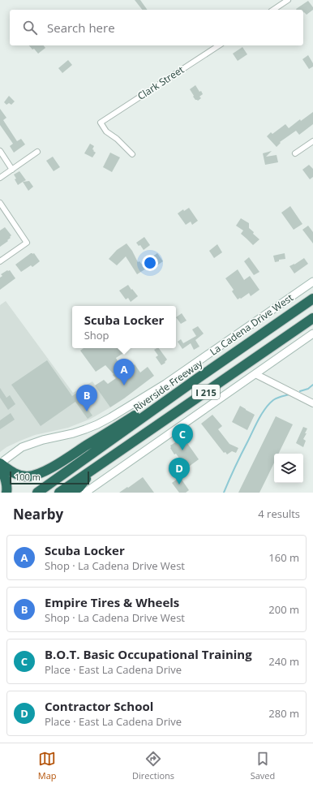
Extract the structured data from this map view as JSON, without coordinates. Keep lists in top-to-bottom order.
{
  "streets": {
    "highway": ["Riverside Freeway", "I 215"],
    "main road": ["La Cadena Drive West"],
    "street": ["Clark Street"]
  },
  "scale_bar": "100 m",
  "page": {
    "search": "Search here",
    "popup": ["Scuba Locker", "Shop"],
    "pins": [
      "A",
      "B",
      "C",
      "D"
    ],
    "scale": "100 m",
    "heading": ["Nearby", "4 results"],
    "list": [
      {
        "mark": "A",
        "name": "Scuba Locker",
        "note": "Shop · La Cadena Drive West",
        "value": "160 m"
      },
      {
        "mark": "B",
        "name": "Empire Tires & Wheels",
        "note": "Shop · La Cadena Drive West",
        "value": "200 m"
      },
      {
        "mark": "C",
        "name": "B.O.T. Basic Occupational Training",
        "note": "Place · East La Cadena Drive",
        "value": "240 m"
      },
      {
        "mark": "D",
        "name": "Contractor School",
        "note": "Place · East La Cadena Drive",
        "value": "280 m"
      }
    ],
    "nav": ["Map", "Directions", "Saved"]
  }
}
